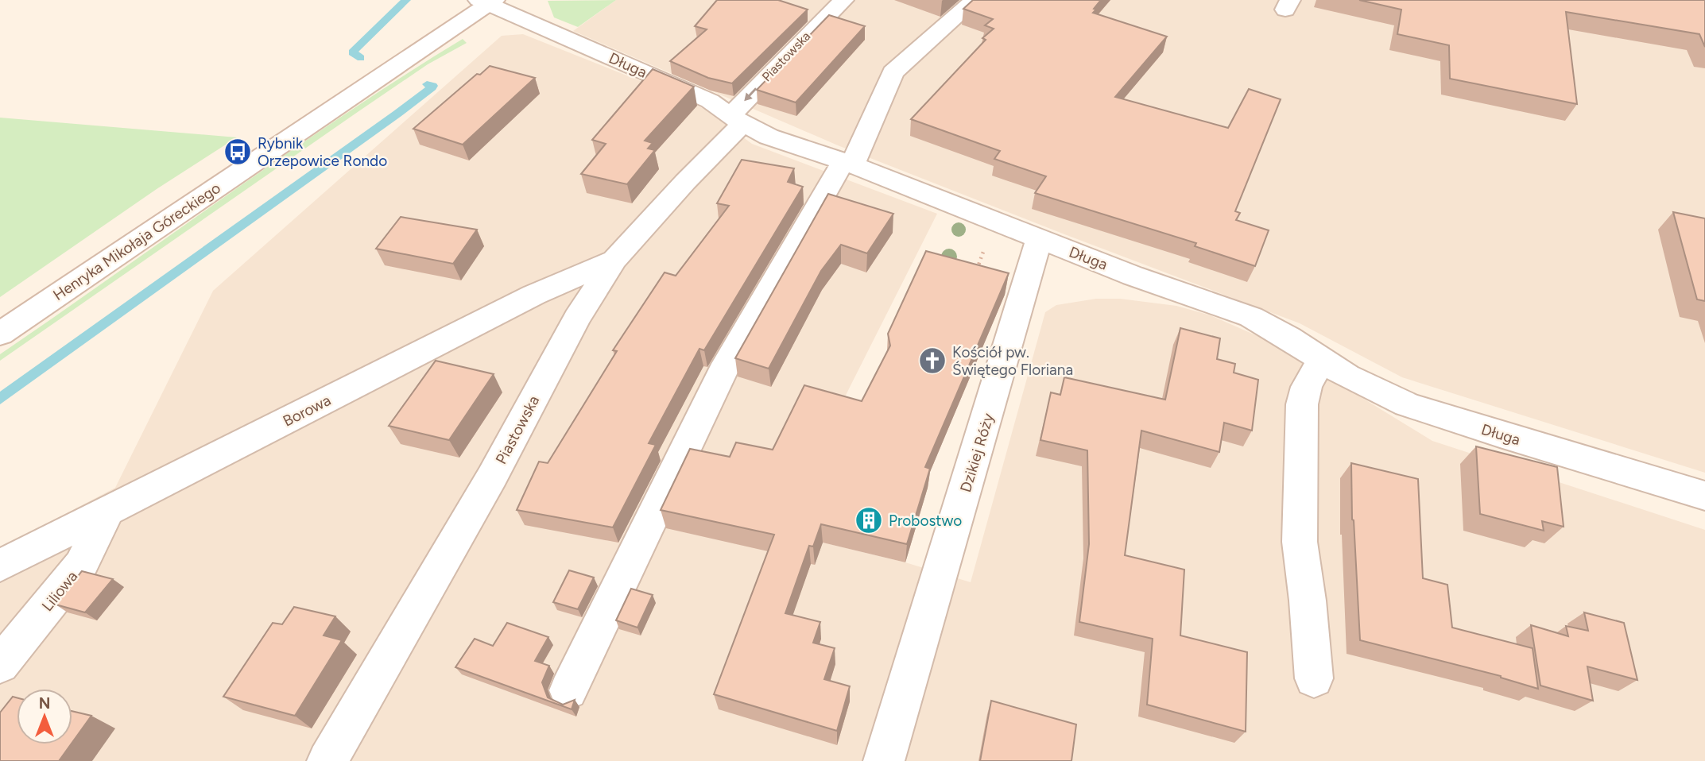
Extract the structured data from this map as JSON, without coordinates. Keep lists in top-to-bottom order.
{
  "streets": {
    "street": [
      "Piastowska",
      "Długa",
      "Henryka Mikołaja Góreckiego",
      "Borowa",
      "Dzikiej Róży",
      "Liliowa"
    ]
  },
  "crossings": [
    ["Piastowska", "Długa"],
    ["Piastowska", "Borowa"],
    ["Długa", "Henryka Mikołaja Góreckiego"],
    ["Długa", "Dzikiej Róży"],
    ["Borowa", "Liliowa"]
  ],
  "places": {
    "bus stop": ["Rybnik Orzepowice Rondo"],
    "church": ["Kościół pw. Świętego Floriana"],
    "building": ["Probostwo"]
  },
  "north": "top"
}
